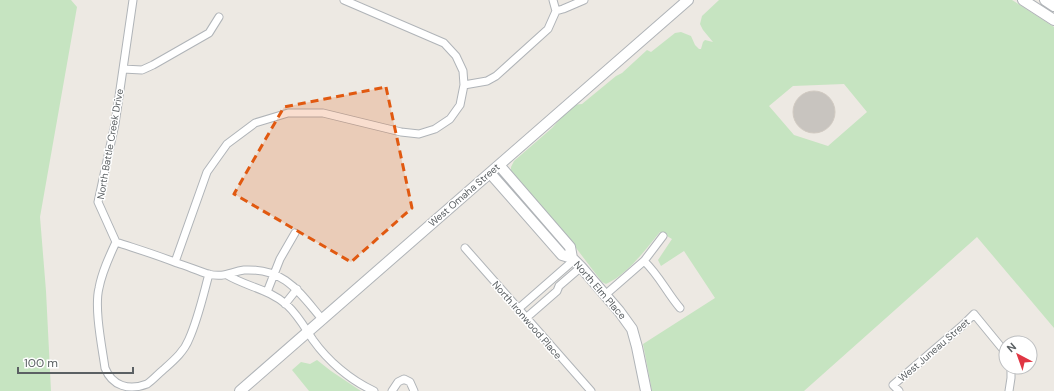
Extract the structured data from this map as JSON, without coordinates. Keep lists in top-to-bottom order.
{
  "streets": {
    "main road": ["West Omaha Street", "North Elm Place"],
    "street": ["North Battle Creek Drive", "North Ironwood Place", "West Juneau Street"]
  },
  "crossings": [
    ["West Omaha Street", "North Elm Place"]
  ],
  "scale_bar": "100 m",
  "north": "top left"
}
